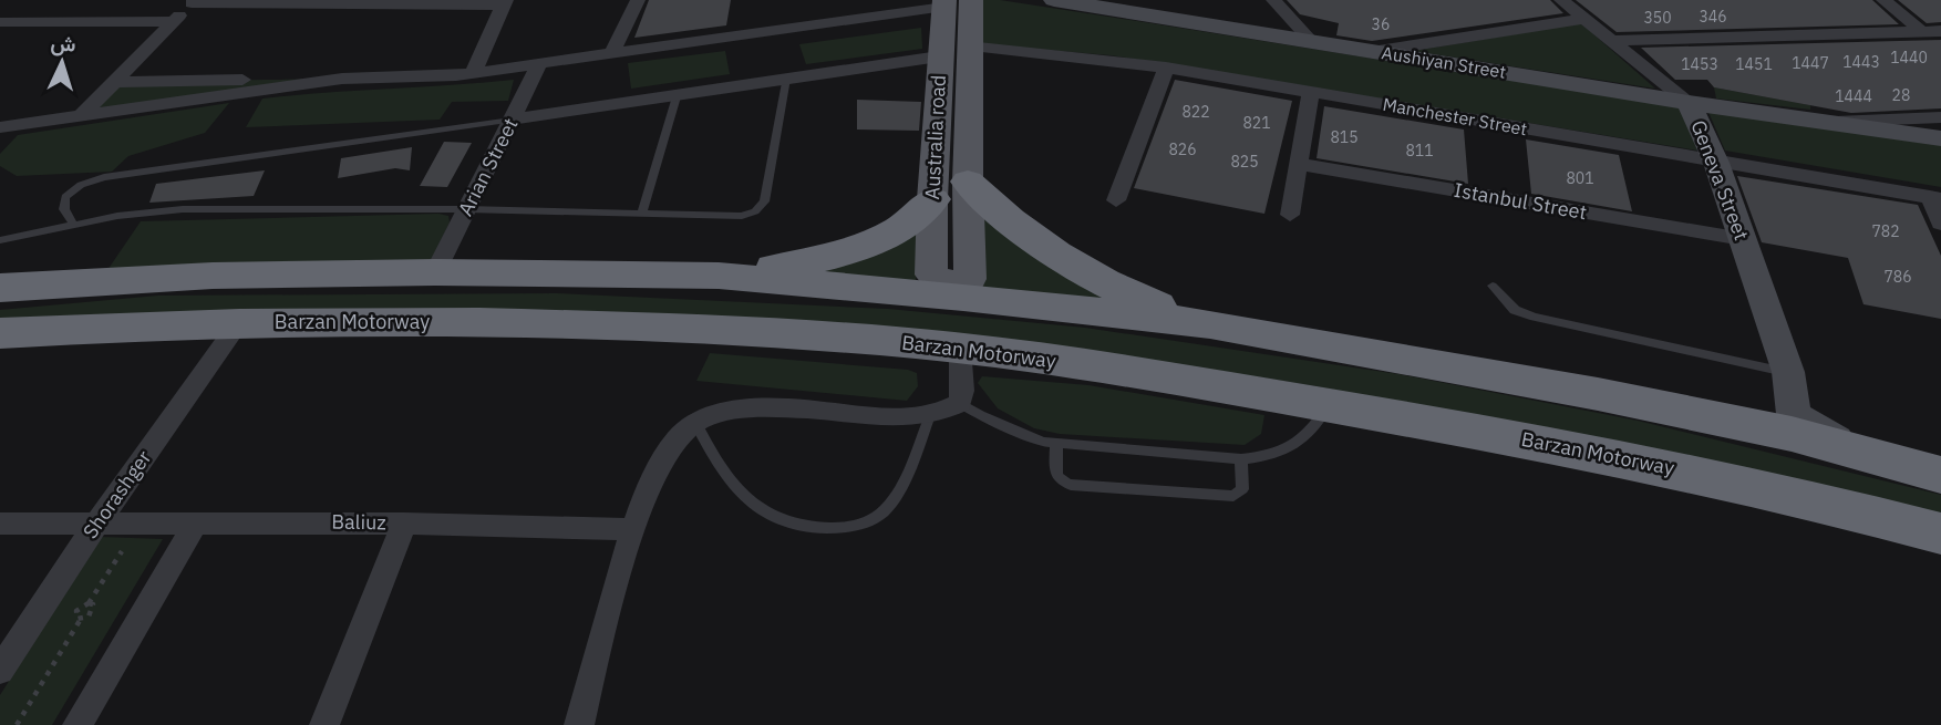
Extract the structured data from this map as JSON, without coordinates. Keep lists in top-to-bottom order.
{
  "streets": {
    "highway": ["Barzan Motorway"],
    "main road": ["Australia road"],
    "street": [
      "Aushiyan Street",
      "Manchester Street",
      "Arian Street",
      "Geneva Street",
      "Istanbul Street",
      "Shorashger",
      "Baliuz"
    ]
  },
  "crossings": [
    ["Aushiyan Street", "Geneva Street"],
    ["Manchester Street", "Australia road"],
    ["Manchester Street", "Geneva Street"],
    ["Geneva Street", "Istanbul Street"],
    ["Barzan Motorway", "Shorashger"],
    ["Shorashger", "Baliuz"]
  ],
  "house_numbers": [
    "346",
    "350",
    "36",
    "1440",
    "1443",
    "1447",
    "1453",
    "1451",
    "28",
    "1444",
    "822",
    "821",
    "815",
    "826",
    "811",
    "825",
    "801",
    "782",
    "786"
  ],
  "north": "top"
}
